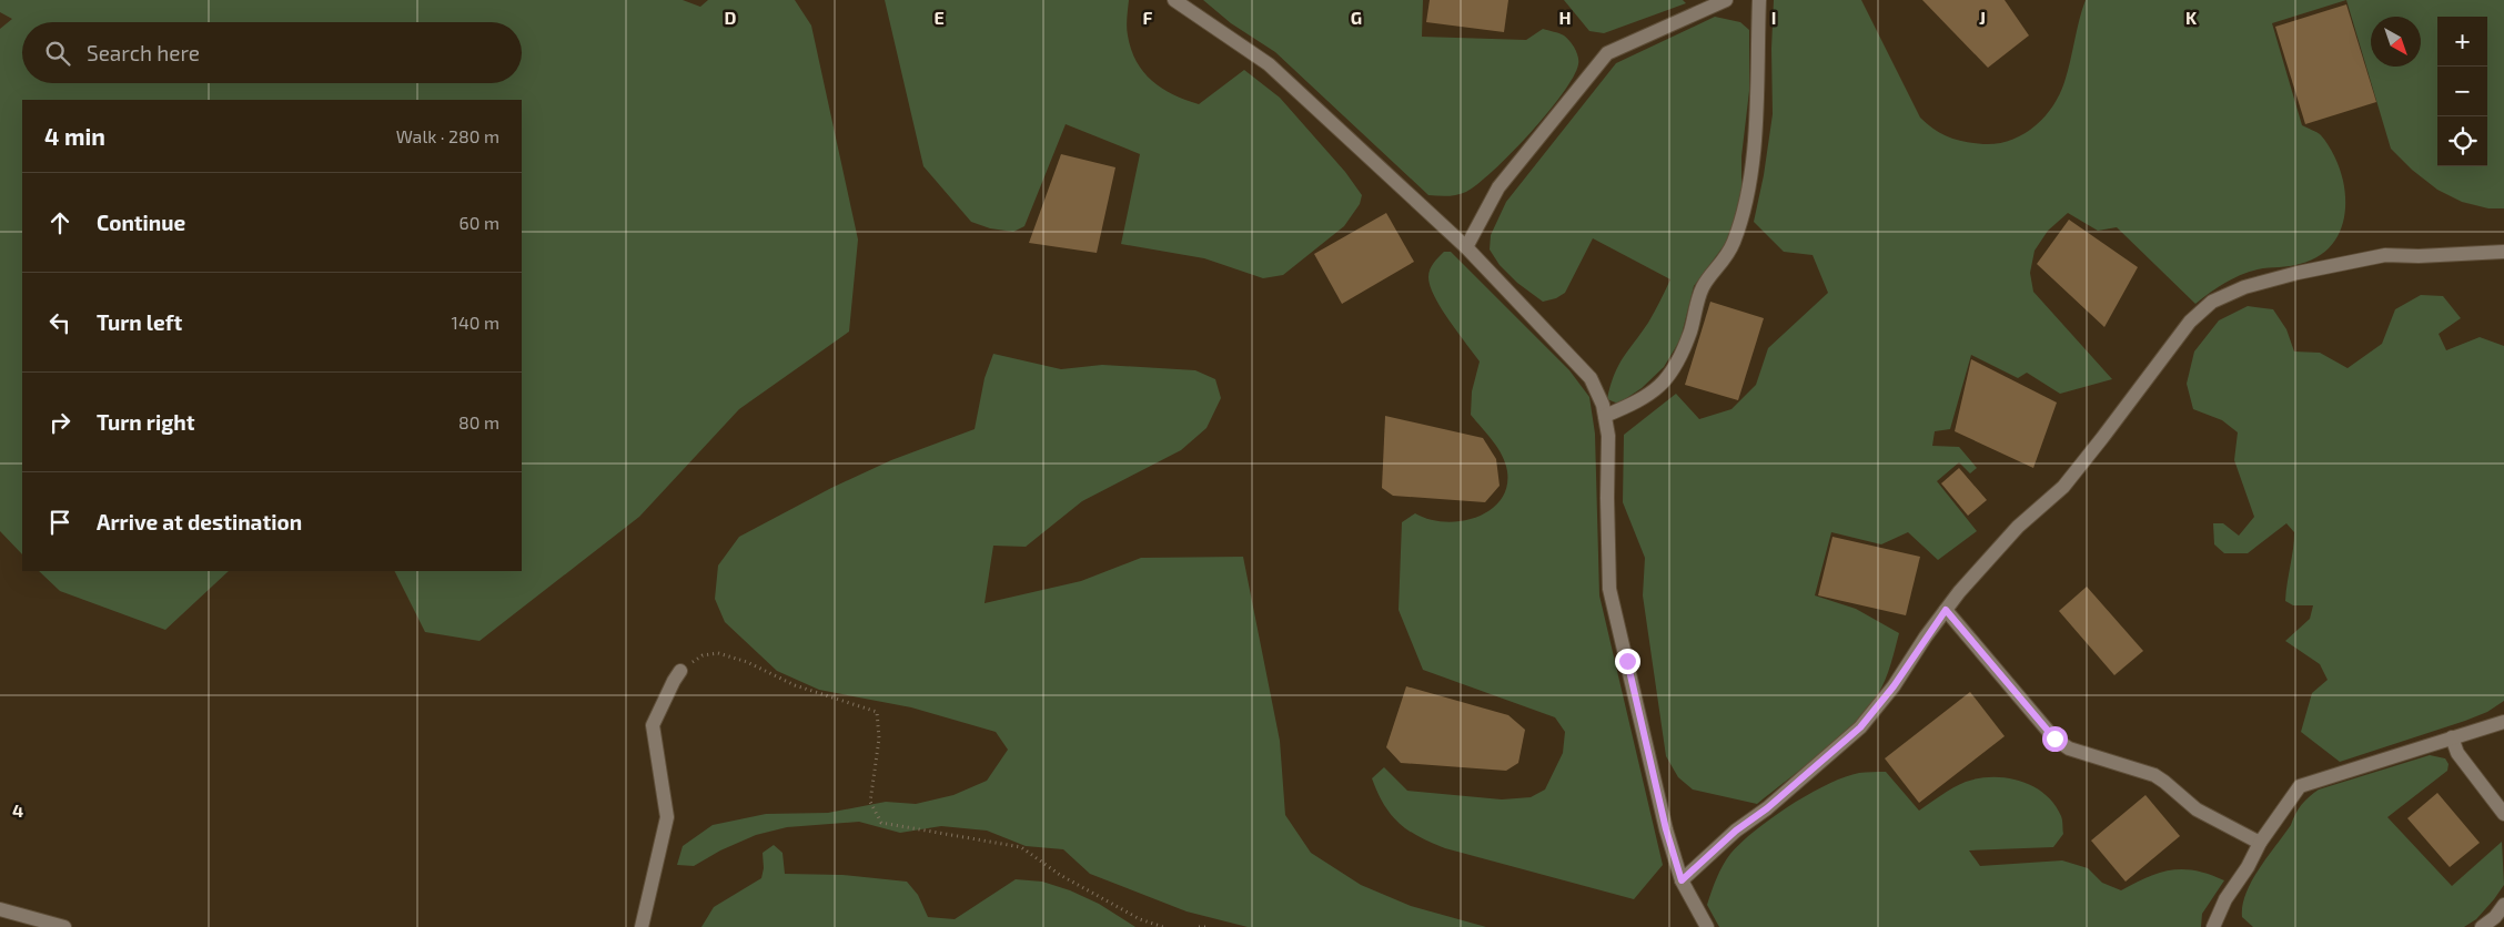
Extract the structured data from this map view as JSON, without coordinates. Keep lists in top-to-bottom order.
{
  "north": "bottom right",
  "page": {
    "map_buttons": ["+", "−"],
    "search": "Search here",
    "heading": ["4 min", "Walk · 280 m"],
    "list": [
      ["Continue", "60 m"],
      ["Turn left", "140 m"],
      ["Turn right", "80 m"],
      "Arrive at destination"
    ]
  },
  "grid": {
    "columns": [
      "D",
      "E",
      "F",
      "G",
      "H",
      "I",
      "J",
      "K"
    ],
    "rows": ["4"]
  }
}
